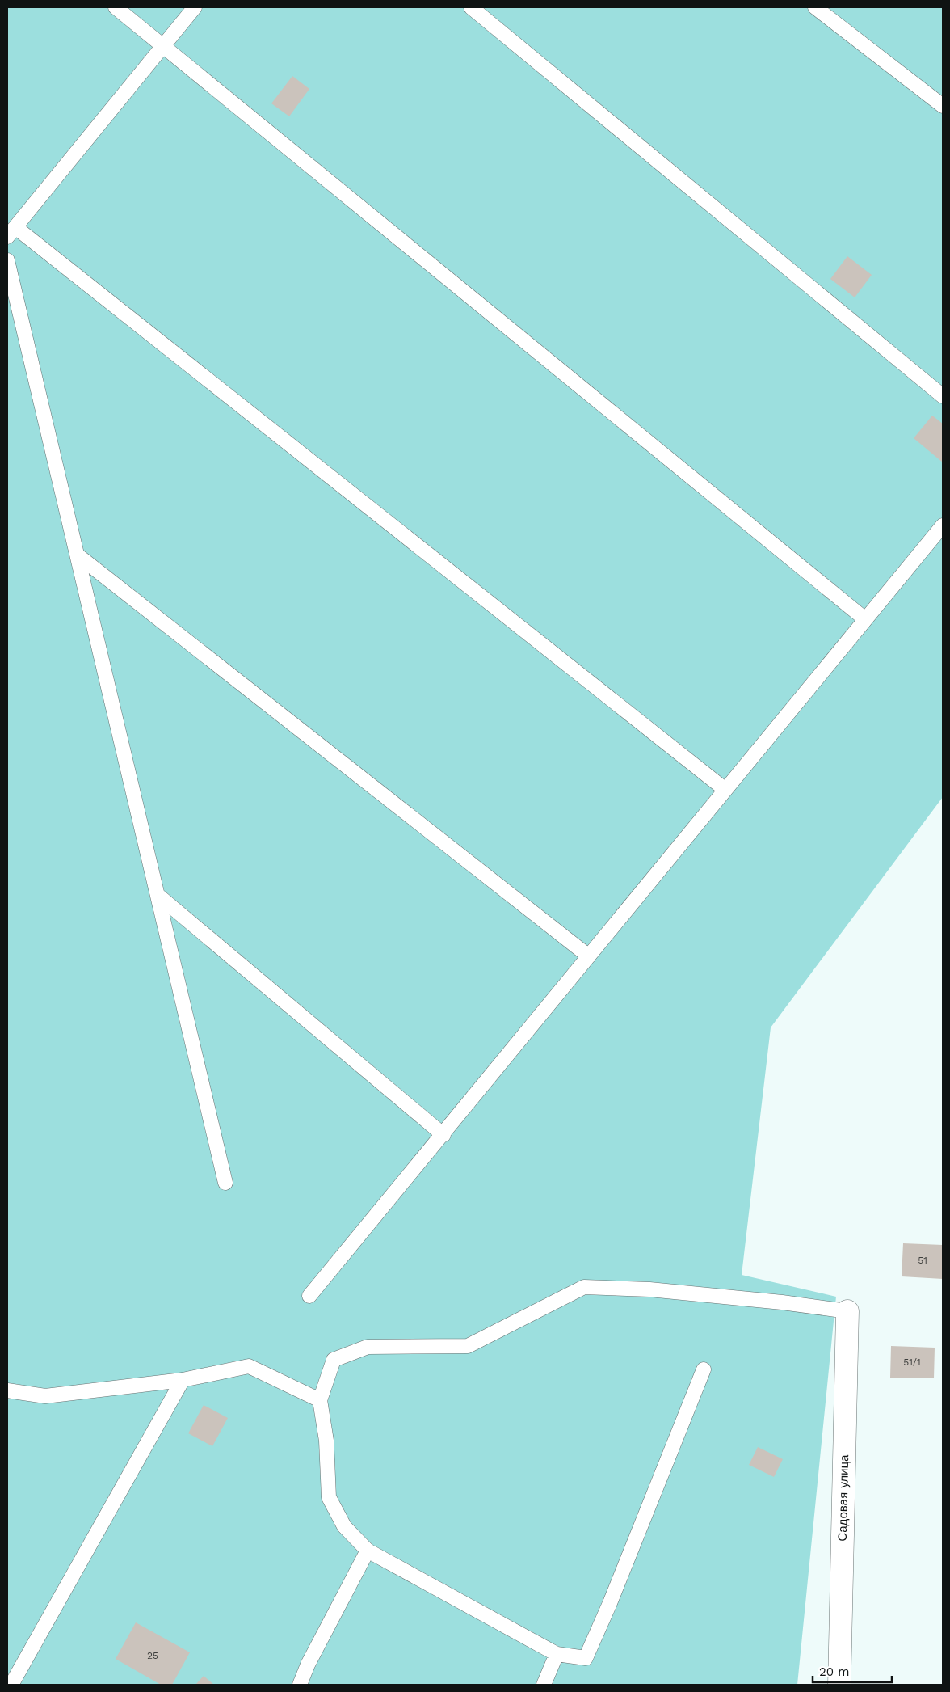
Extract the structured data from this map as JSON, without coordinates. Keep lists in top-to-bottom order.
{
  "streets": {
    "street": ["Садовая улица"]
  },
  "house_numbers": ["51", "51/1", "25"],
  "scale_bar": "20 m"
}
